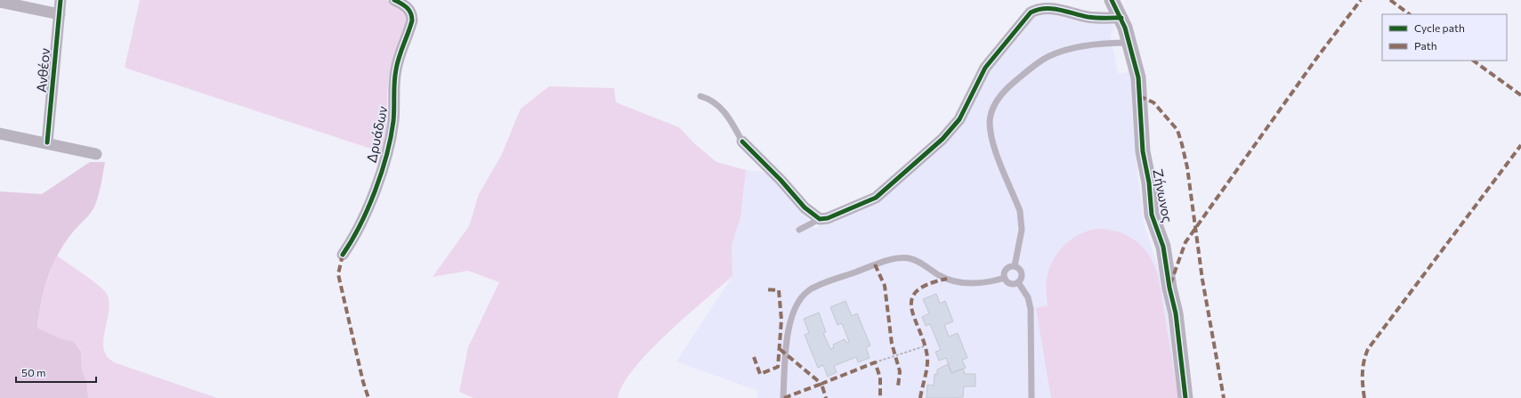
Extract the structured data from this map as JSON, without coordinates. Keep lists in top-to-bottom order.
{
  "streets": {
    "street": ["Ανθέον", "Δρυάδων", "Ζήνωνος"]
  },
  "legend": ["Cycle path", "Path"],
  "scale_bar": "50 m"
}
